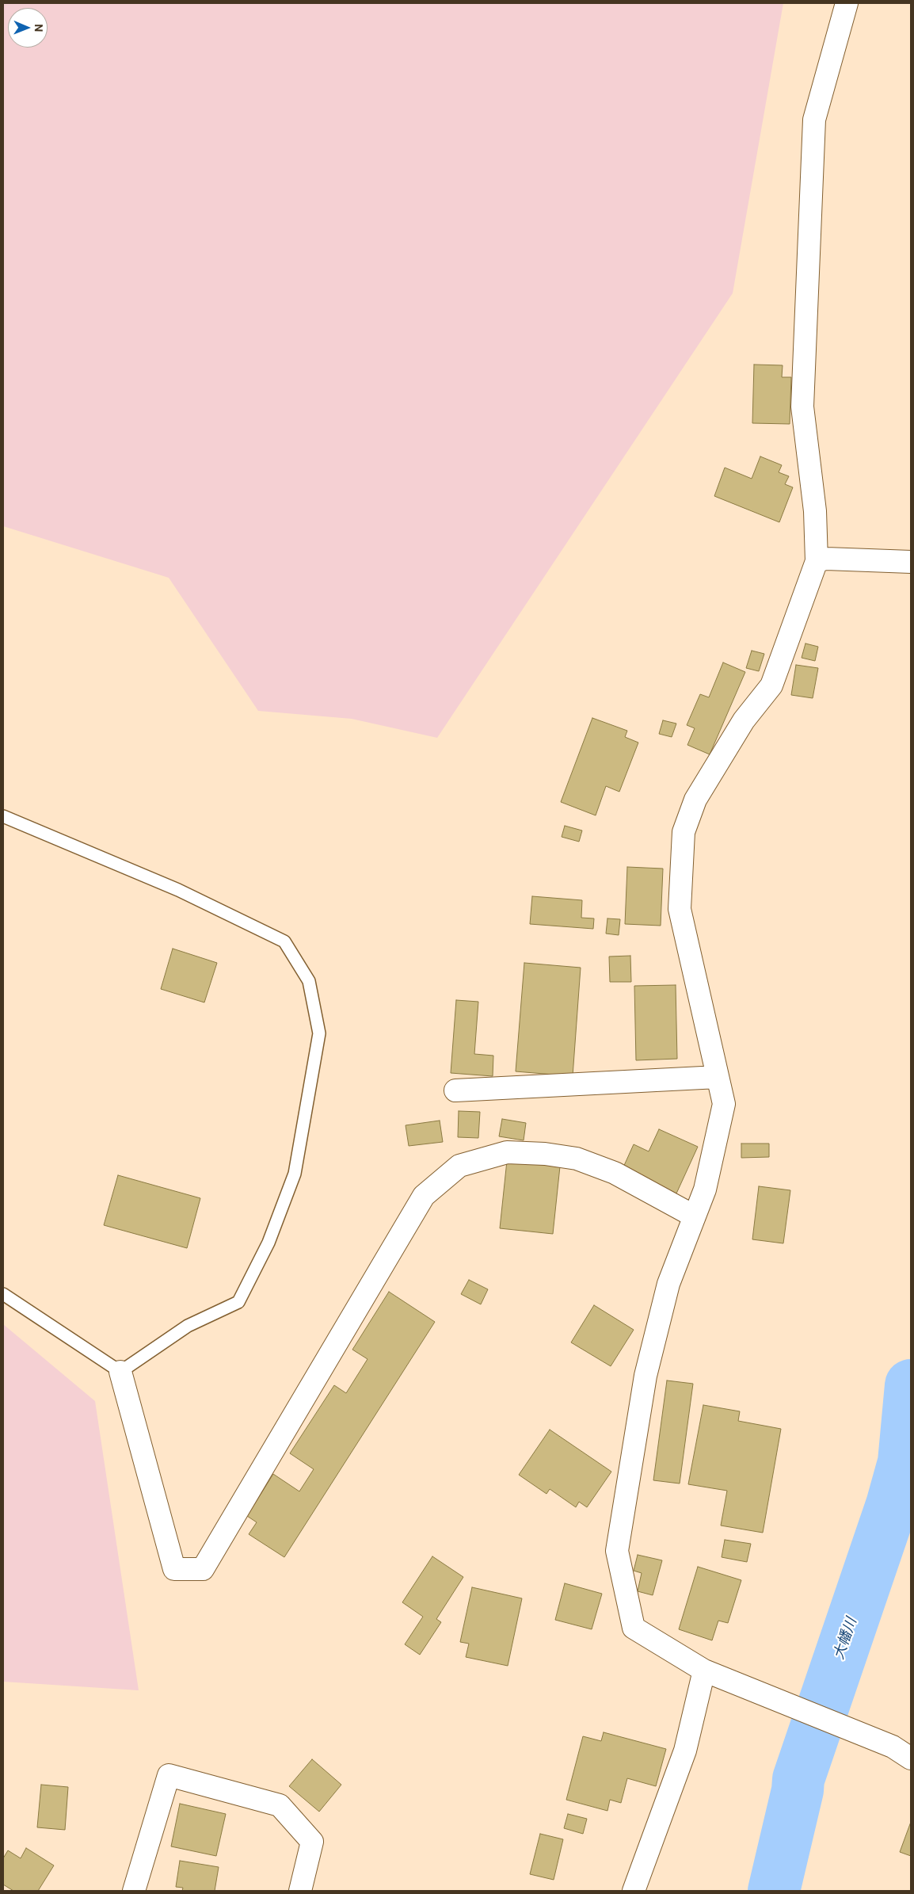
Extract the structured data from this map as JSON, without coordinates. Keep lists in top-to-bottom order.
{
  "water": ["大幡川"],
  "north": "right"
}
